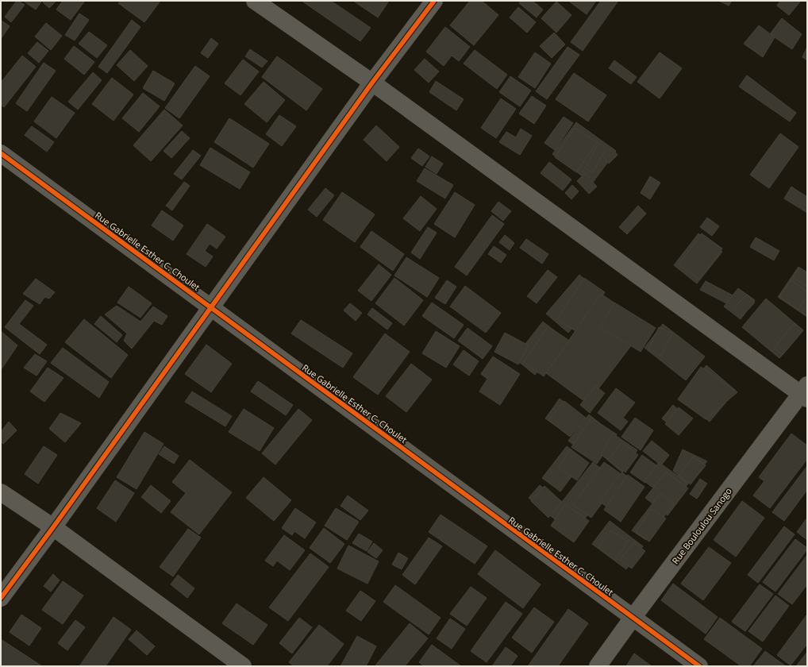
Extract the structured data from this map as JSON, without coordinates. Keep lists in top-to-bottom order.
{
  "streets": {
    "street": ["Rue Gabrielle Esther C. Choulet", "Rue Bouloulou Sanogo"]
  },
  "crossings": [
    ["Rue Gabrielle Esther C. Choulet", "Rue Bouloulou Sanogo"]
  ]
}
